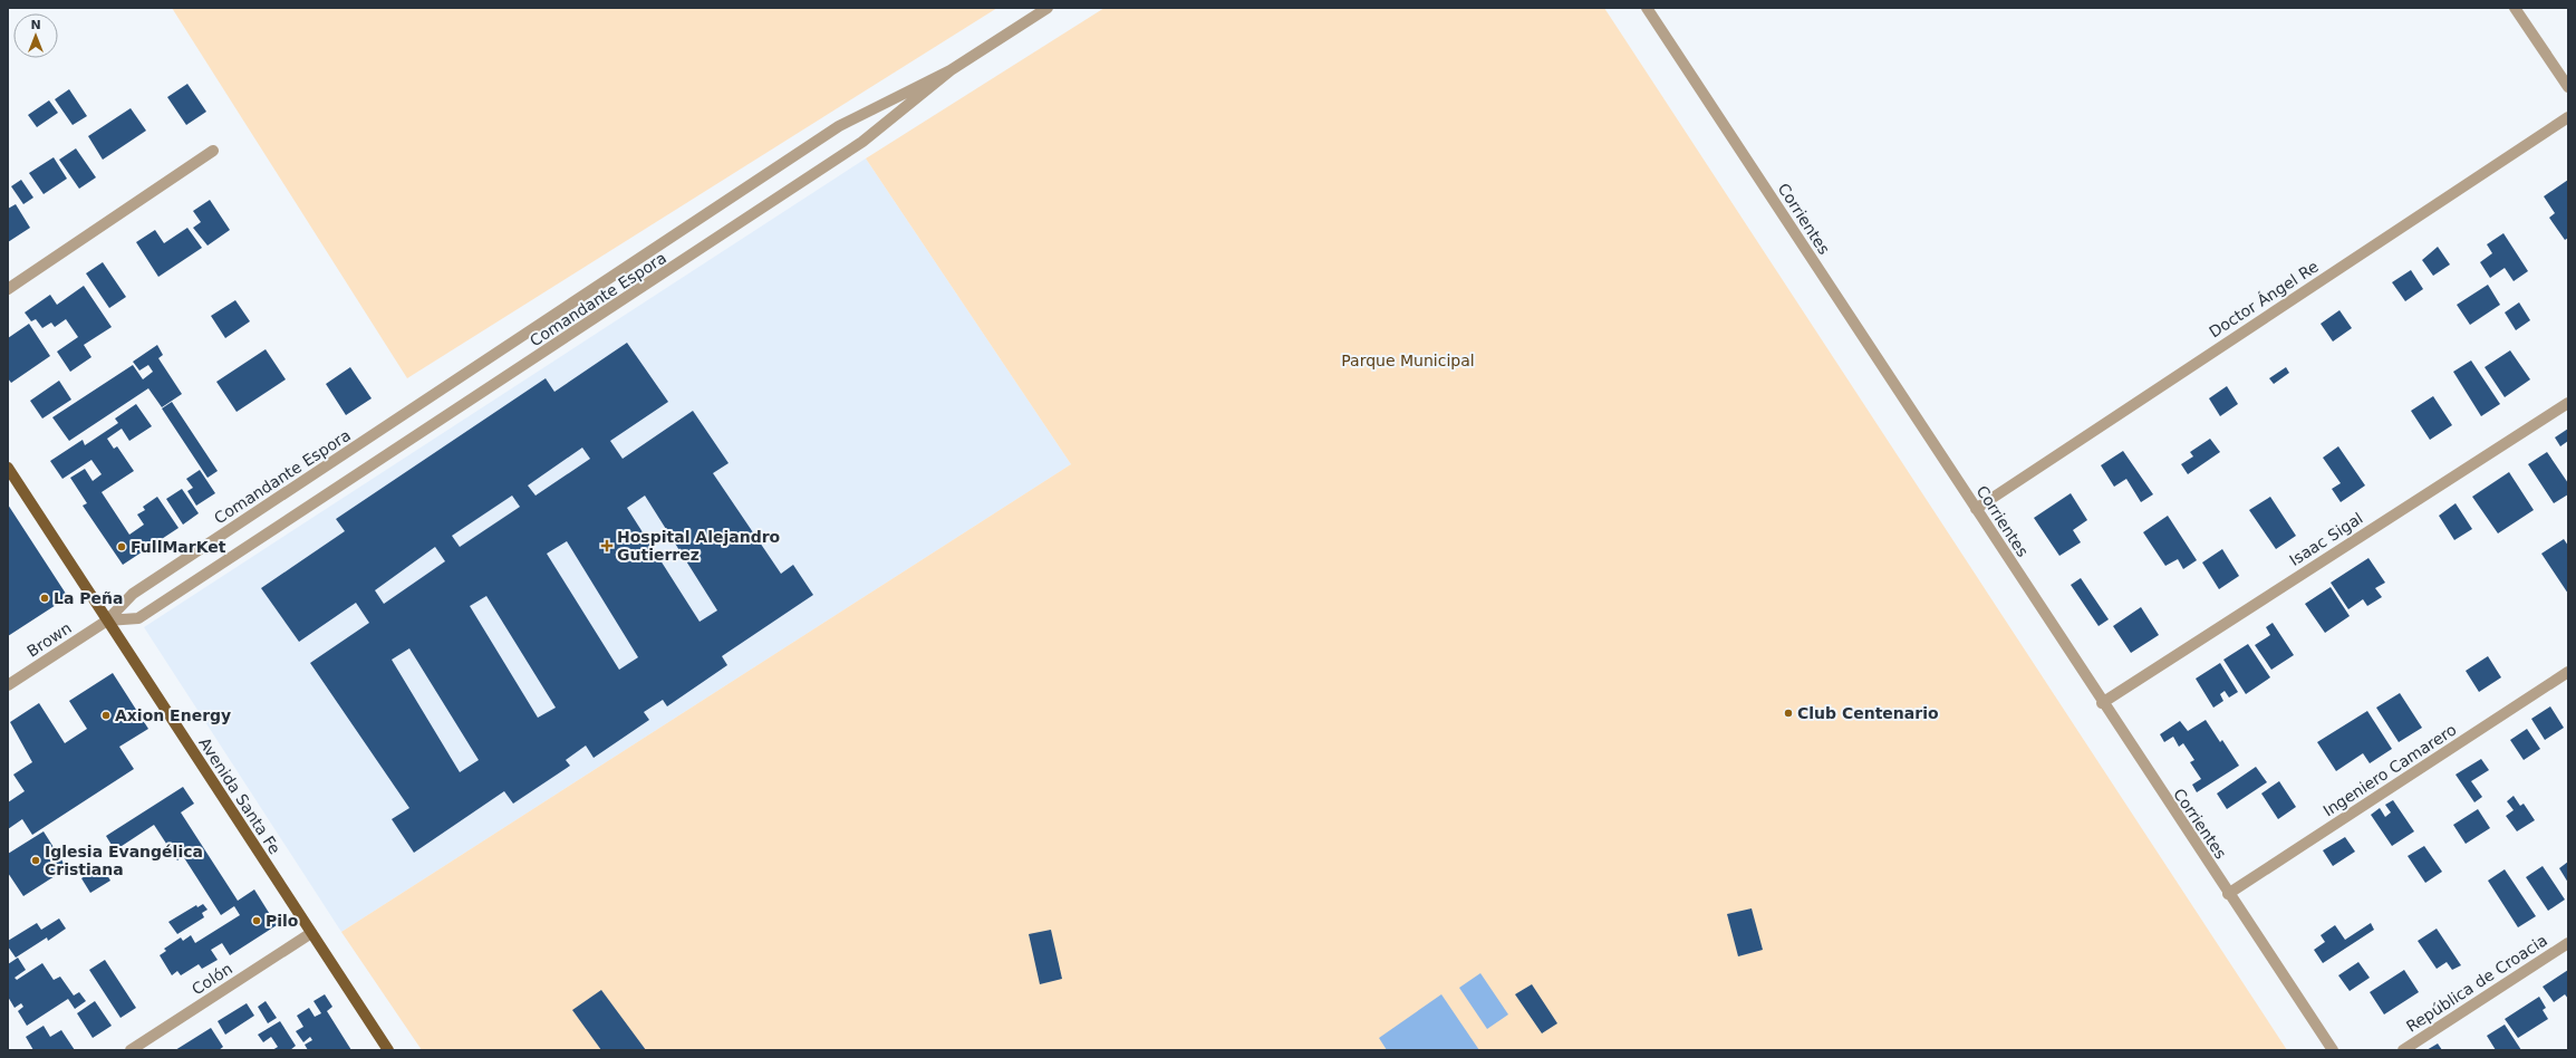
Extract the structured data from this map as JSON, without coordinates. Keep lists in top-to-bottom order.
{
  "streets": {
    "main road": ["Avenida Santa Fe"],
    "street": [
      "Corrientes",
      "Comandante Espora",
      "Doctor Ángel Re",
      "Isaac Sigal",
      "Brown",
      "Ingeniero Camarero",
      "Colón",
      "República de Croacia"
    ]
  },
  "crossings": [
    ["Corrientes", "Doctor Ángel Re"],
    ["Corrientes", "Isaac Sigal"],
    ["Corrientes", "Ingeniero Camarero"],
    ["Comandante Espora", "Brown"],
    ["Comandante Espora", "Avenida Santa Fe"],
    ["Brown", "Avenida Santa Fe"],
    ["Avenida Santa Fe", "Colón"]
  ],
  "parks": ["Parque Municipal"],
  "places": {
    "health": ["Hospital Alejandro Gutierrez"],
    "other": [
      "FullMarKet",
      "La Peña",
      "Club Centenario",
      "Axion Energy",
      "Iglesia Evangélica Cristiana",
      "Pilo"
    ]
  },
  "north": "top"
}
